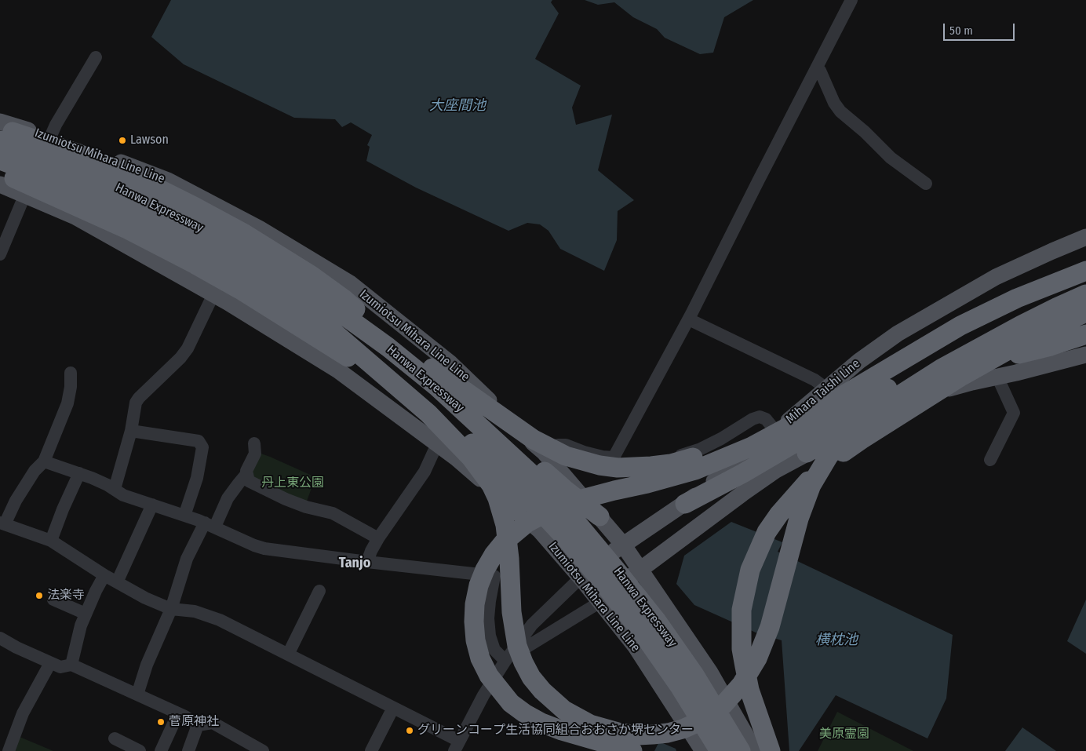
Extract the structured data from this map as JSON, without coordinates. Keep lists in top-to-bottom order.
{
  "streets": {
    "highway": ["Hanwa Expressway"],
    "main road": ["Izumiotsu Mihara Line Line", "Mihara Taishi Line"]
  },
  "crossings": [
    ["Izumiotsu Mihara Line Line", "Mihara Taishi Line"]
  ],
  "districts": ["Tanjo"],
  "water": ["大座間池", "横枕池"],
  "parks": ["丹上東公園", "美原霊園"],
  "places": [
    "Lawson",
    "法楽寺",
    "菅原神社",
    "グリーンコープ生活協同組合おおさか堺センター"
  ],
  "scale_bar": "50 m"
}
